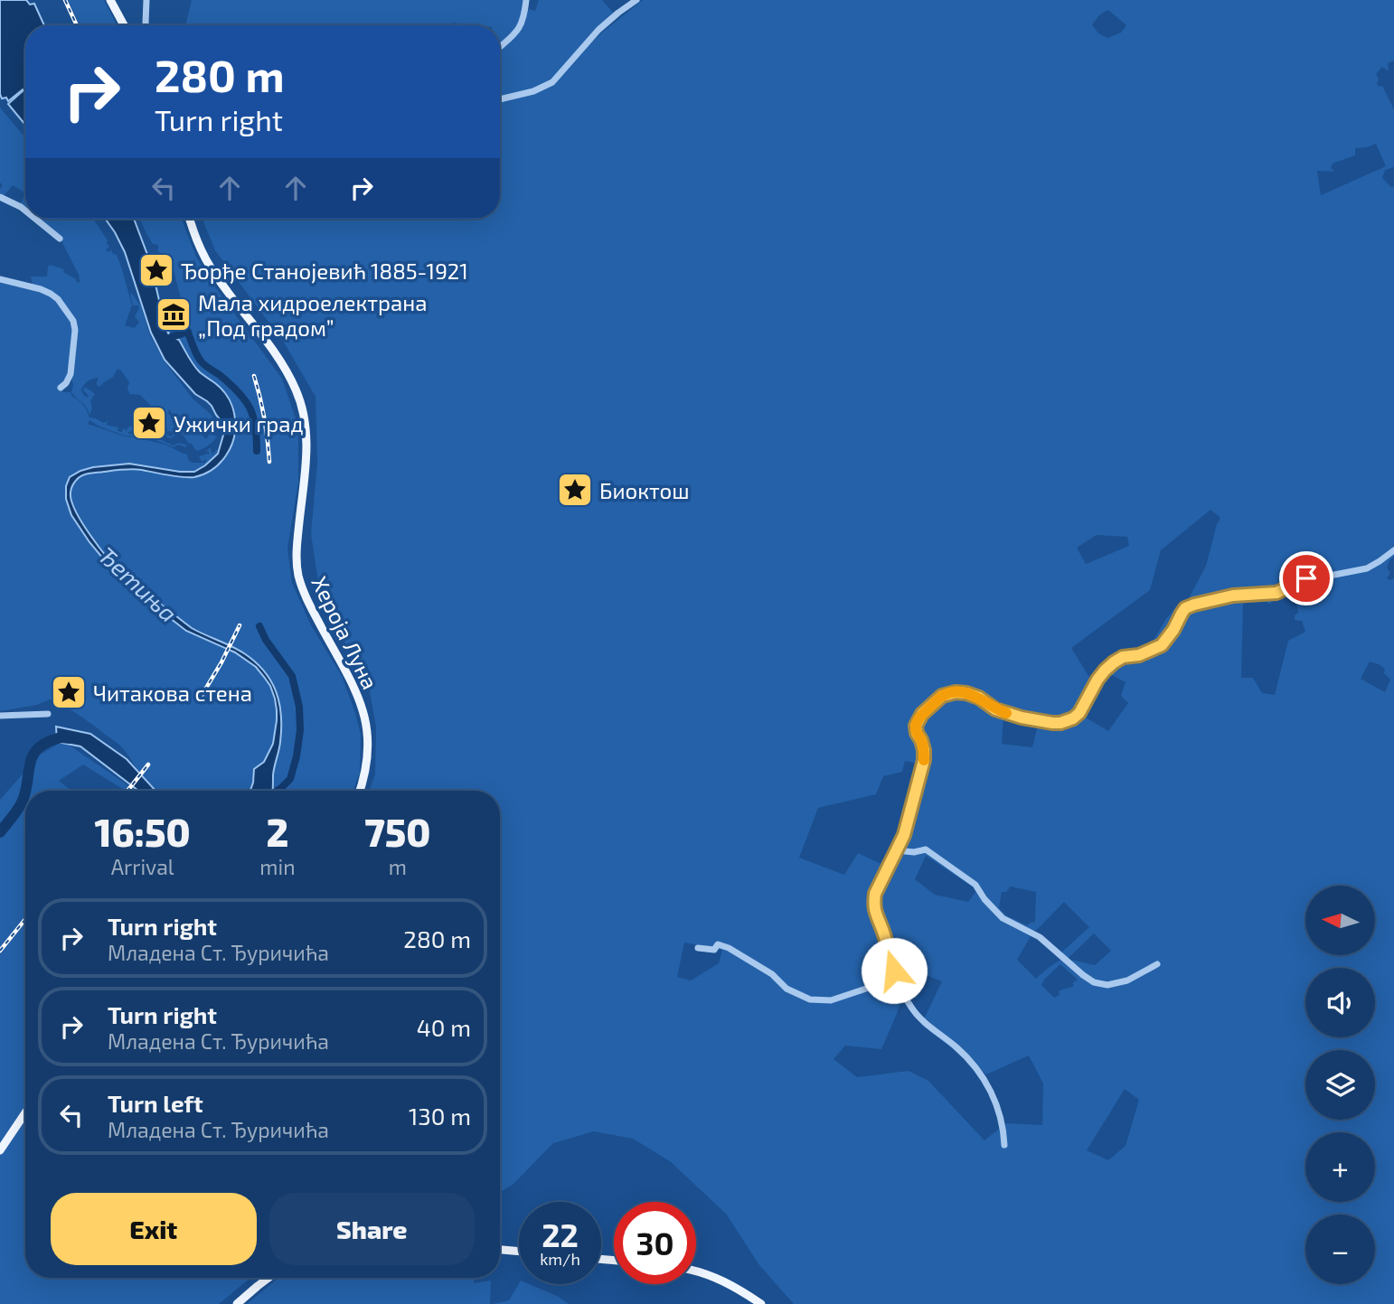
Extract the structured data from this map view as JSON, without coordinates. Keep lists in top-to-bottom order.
{
  "streets": {
    "main road": ["Хероја Луна"]
  },
  "water": ["Ђетиња"],
  "places": {
    "place": [
      "Ђорђе Станојевић 1885-1921",
      "Ужички град",
      "Биоктош",
      "Читакова стена"
    ],
    "museum": ["Мала хидроелектрана „Под градом”"]
  },
  "north": "left",
  "page": {
    "turn": ["280 m", "Turn right"],
    "eta": [
      "16:50",
      "Arrival",
      "2",
      "min",
      "750",
      "m"
    ],
    "map_buttons": ["+", "−"],
    "list": [
      {
        "name": "Turn right",
        "note": "Младена Ст. Ђуричића",
        "value": "280 m"
      },
      {
        "name": "Turn right",
        "note": "Младена Ст. Ђуричића",
        "value": "40 m"
      },
      {
        "name": "Turn left",
        "note": "Младена Ст. Ђуричића",
        "value": "130 m"
      }
    ],
    "buttons": ["Exit", "Share"],
    "speed": "22 km/h",
    "limit": "30"
  }
}
